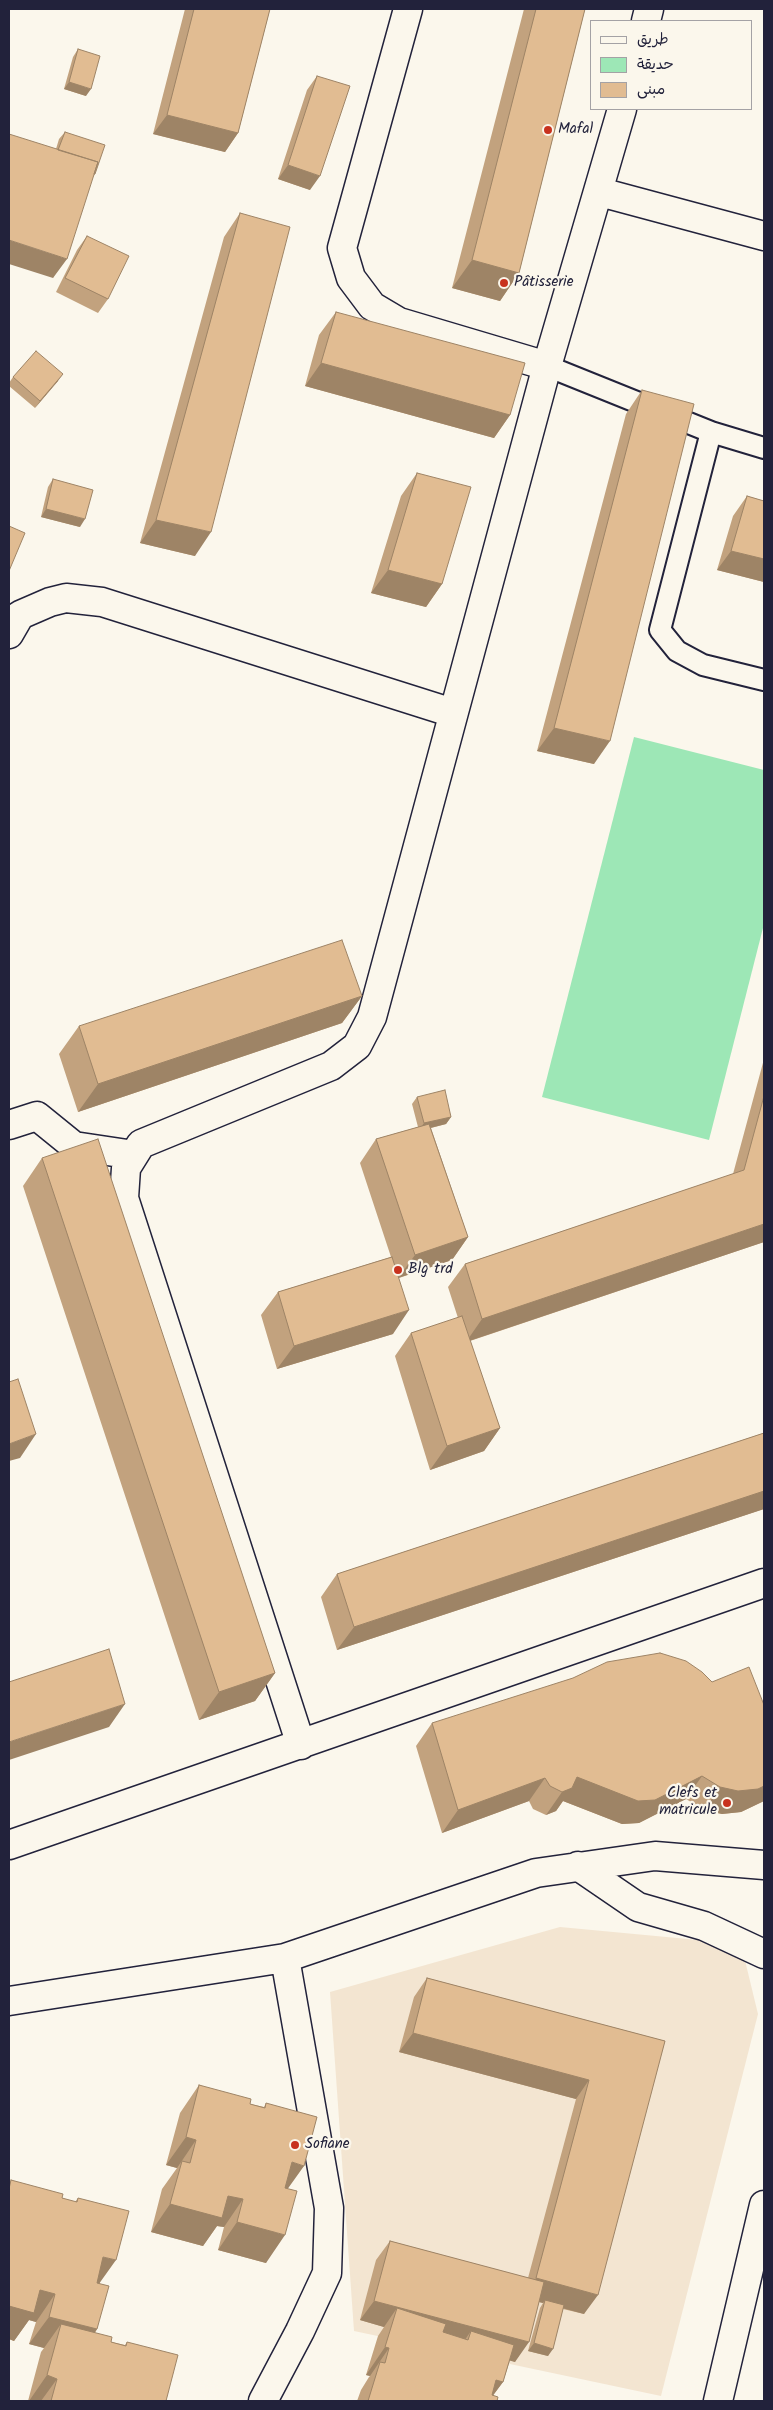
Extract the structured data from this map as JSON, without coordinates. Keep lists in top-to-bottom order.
{
  "places": [
    "Mafal",
    "Pâtisserie",
    "Blg trd",
    "Clefs et matricule",
    "Sofiane"
  ],
  "legend": ["طريق", "حديقة", "مبنى"]
}
